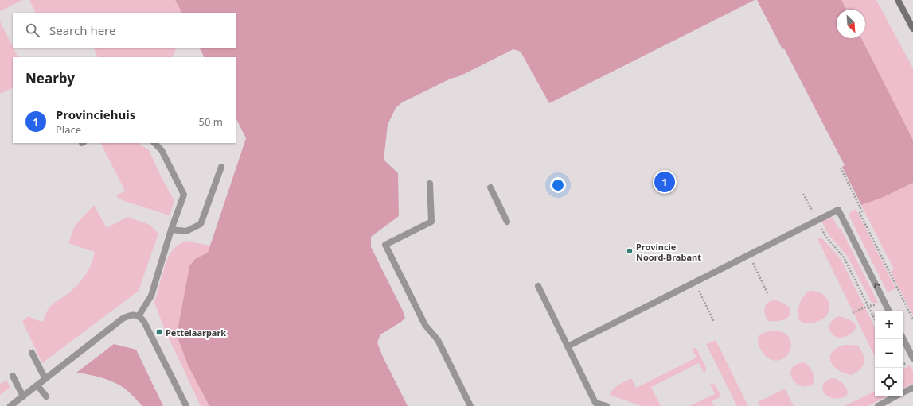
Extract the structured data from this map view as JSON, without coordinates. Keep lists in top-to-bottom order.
{
  "places": {
    "other": ["Provincie Noord-Brabant"],
    "transit": ["Pettelaarpark"]
  },
  "north": "bottom right",
  "page": {
    "search": "Search here",
    "heading": "Nearby",
    "list": [
      {
        "mark": "1",
        "name": "Provinciehuis",
        "note": "Place",
        "value": "50 m"
      }
    ],
    "pins": "1",
    "map_buttons": ["+", "−"]
  }
}
